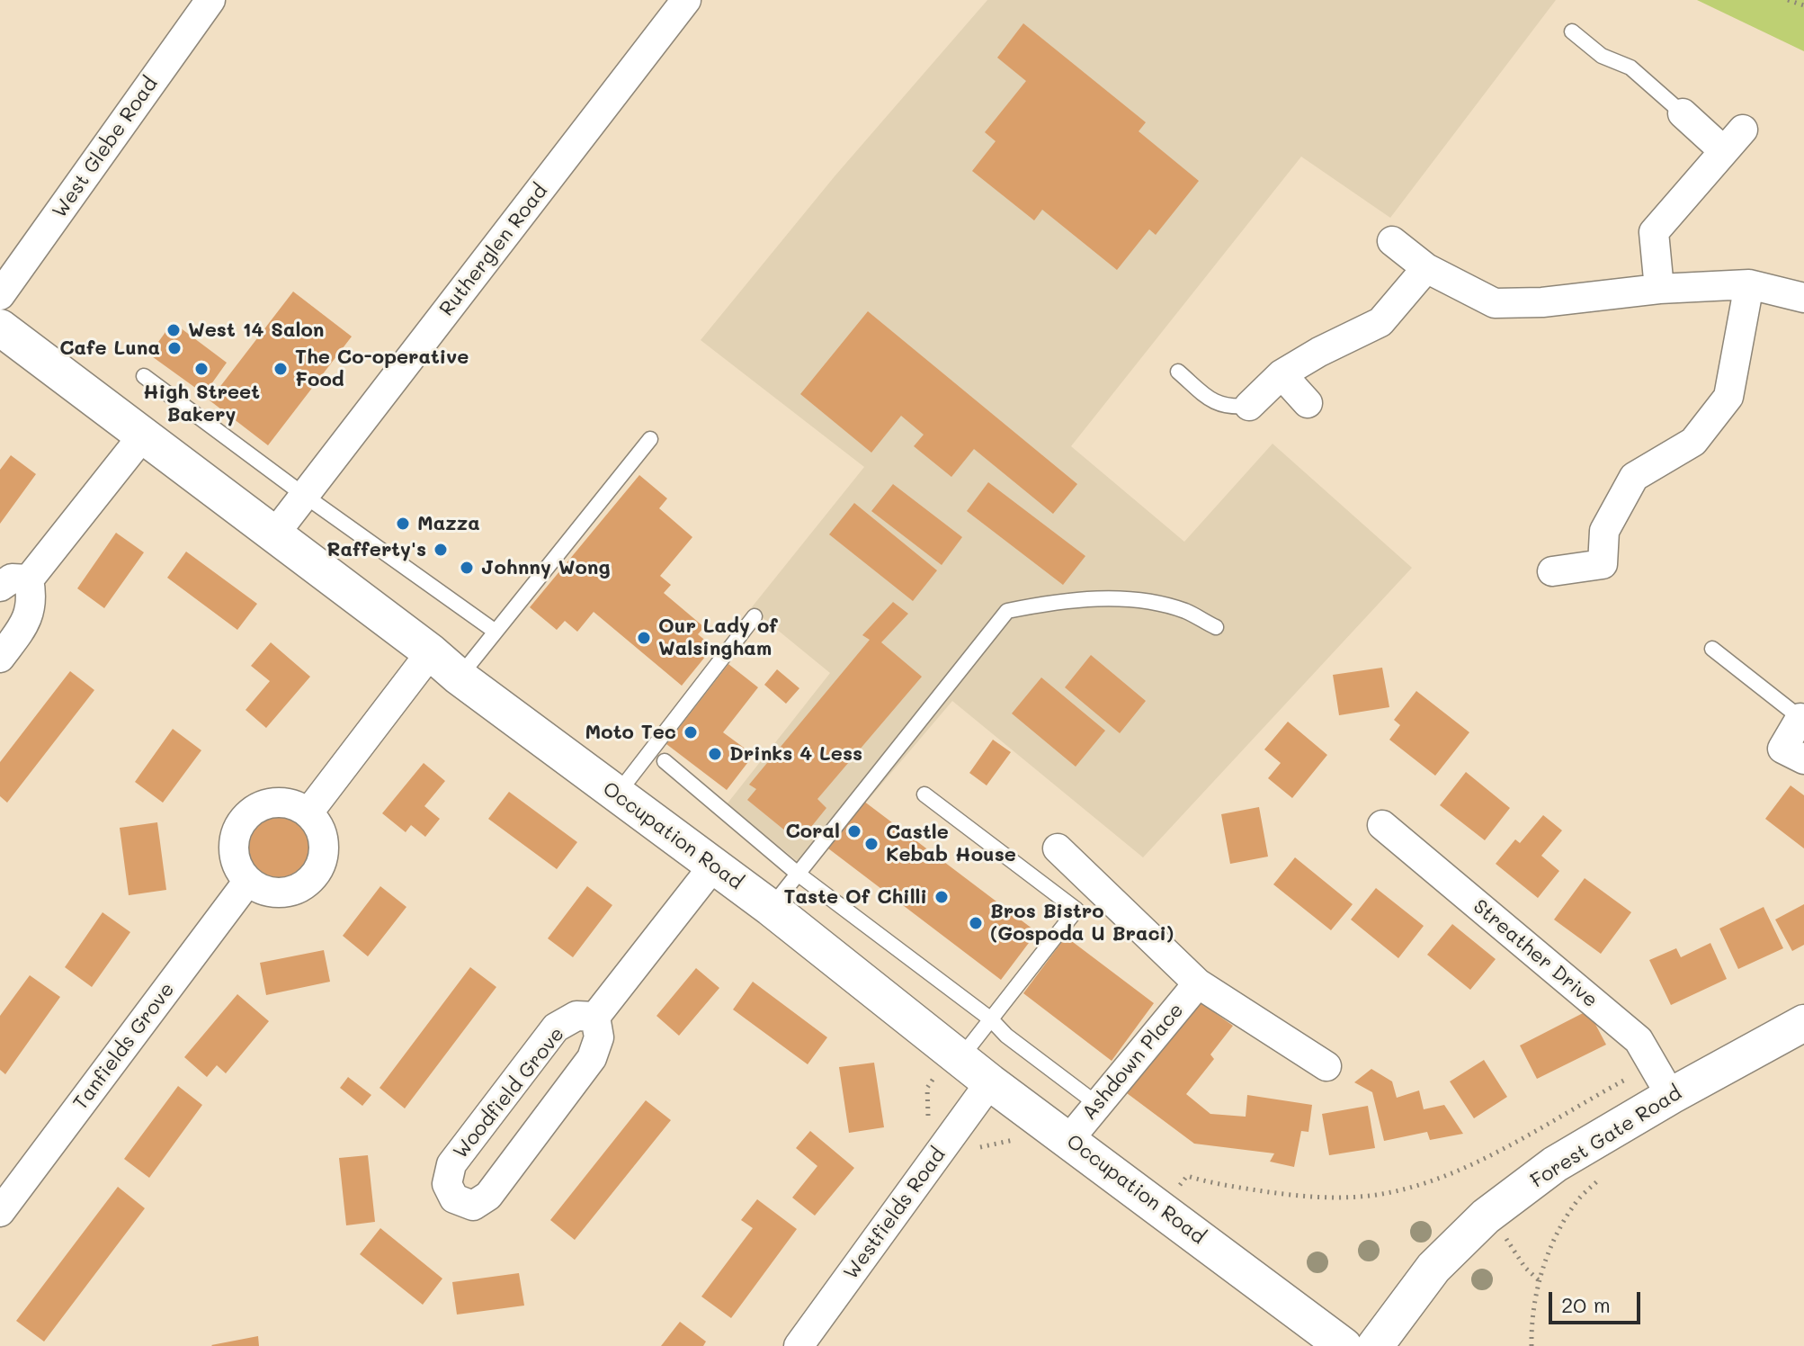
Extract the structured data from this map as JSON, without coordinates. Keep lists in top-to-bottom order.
{
  "streets": {
    "street": [
      "West Glebe Road",
      "Rutherglen Road",
      "Occupation Road",
      "Streather Drive",
      "Tanfields Grove",
      "Ashdown Place",
      "Woodfield Grove",
      "Forest Gate Road",
      "Westfields Road"
    ]
  },
  "crossings": [
    ["Rutherglen Road", "Occupation Road"],
    ["Occupation Road", "Ashdown Place"],
    ["Occupation Road", "Westfields Road"],
    ["Streather Drive", "Forest Gate Road"]
  ],
  "places": [
    "West 14 Salon",
    "Cafe Luna",
    "High Street Bakery",
    "The Co-operative Food",
    "Mazza",
    "Rafferty's",
    "Johnny Wong",
    "Our Lady of Walsingham",
    "Moto Tec",
    "Drinks 4 Less",
    "Coral",
    "Castle Kebab House",
    "Taste Of Chilli",
    "Bros Bistro (Gospoda U Braci)"
  ],
  "scale_bar": "20 m"
}
